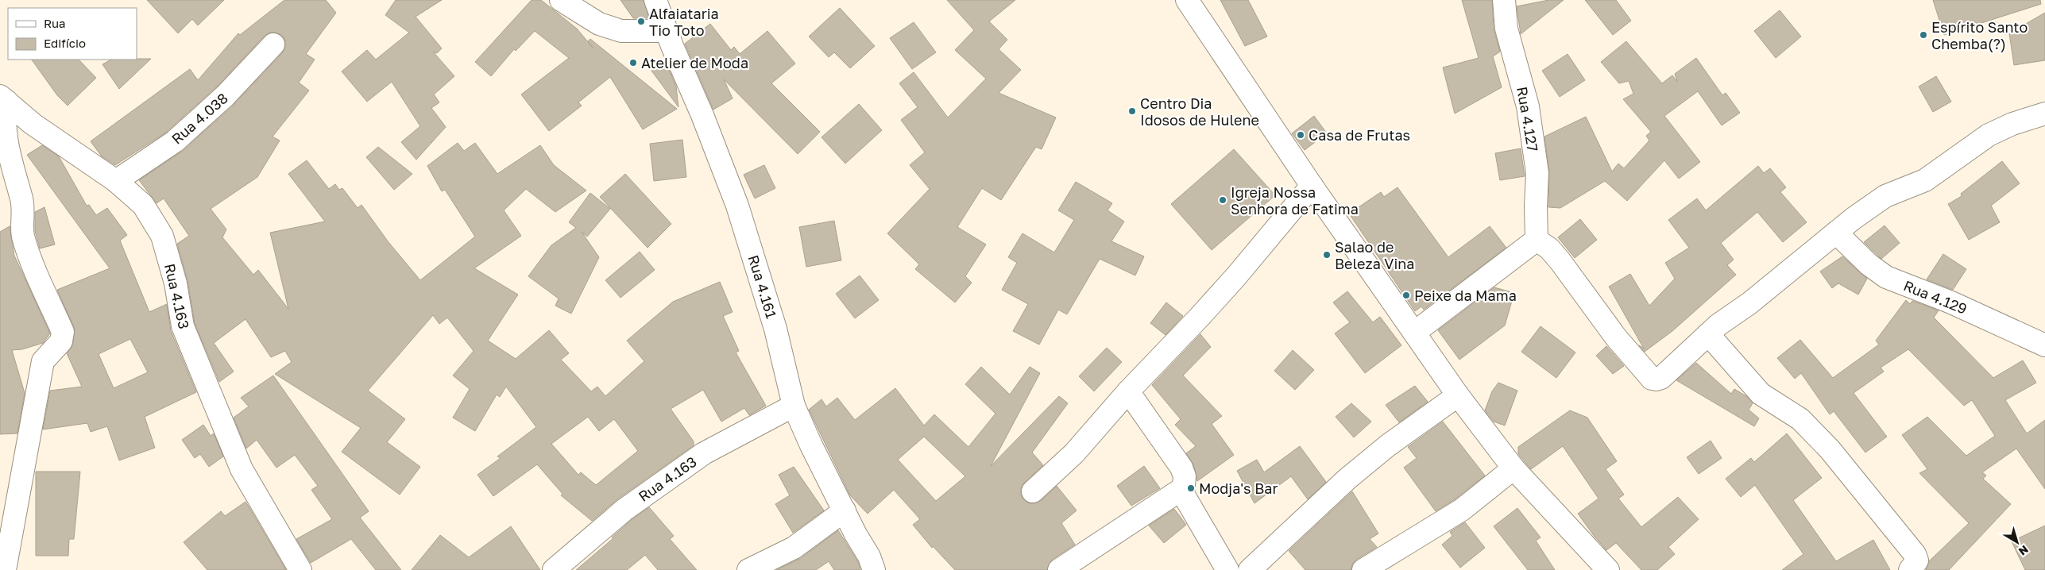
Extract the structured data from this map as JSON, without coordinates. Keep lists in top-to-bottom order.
{
  "streets": {
    "street": [
      "Rua 4.038",
      "Rua 4.127",
      "Rua 4.161",
      "Rua 4.163",
      "Rua 4.129"
    ]
  },
  "crossings": [
    ["Rua 4.038", "Rua 4.163"],
    ["Rua 4.161", "Rua 4.163"]
  ],
  "places": [
    "Alfaiataria Tio Toto",
    "Espírito Santo Chemba(?)",
    "Atelier de Moda",
    "Centro Dia Idosos de Hulene",
    "Casa de Frutas",
    "Igreja Nossa Senhora de Fatima",
    "Salao de Beleza Vina",
    "Peixe da Mama",
    "Modja's Bar"
  ],
  "legend": ["Rua", "Edifício"],
  "north": "bottom right"
}
